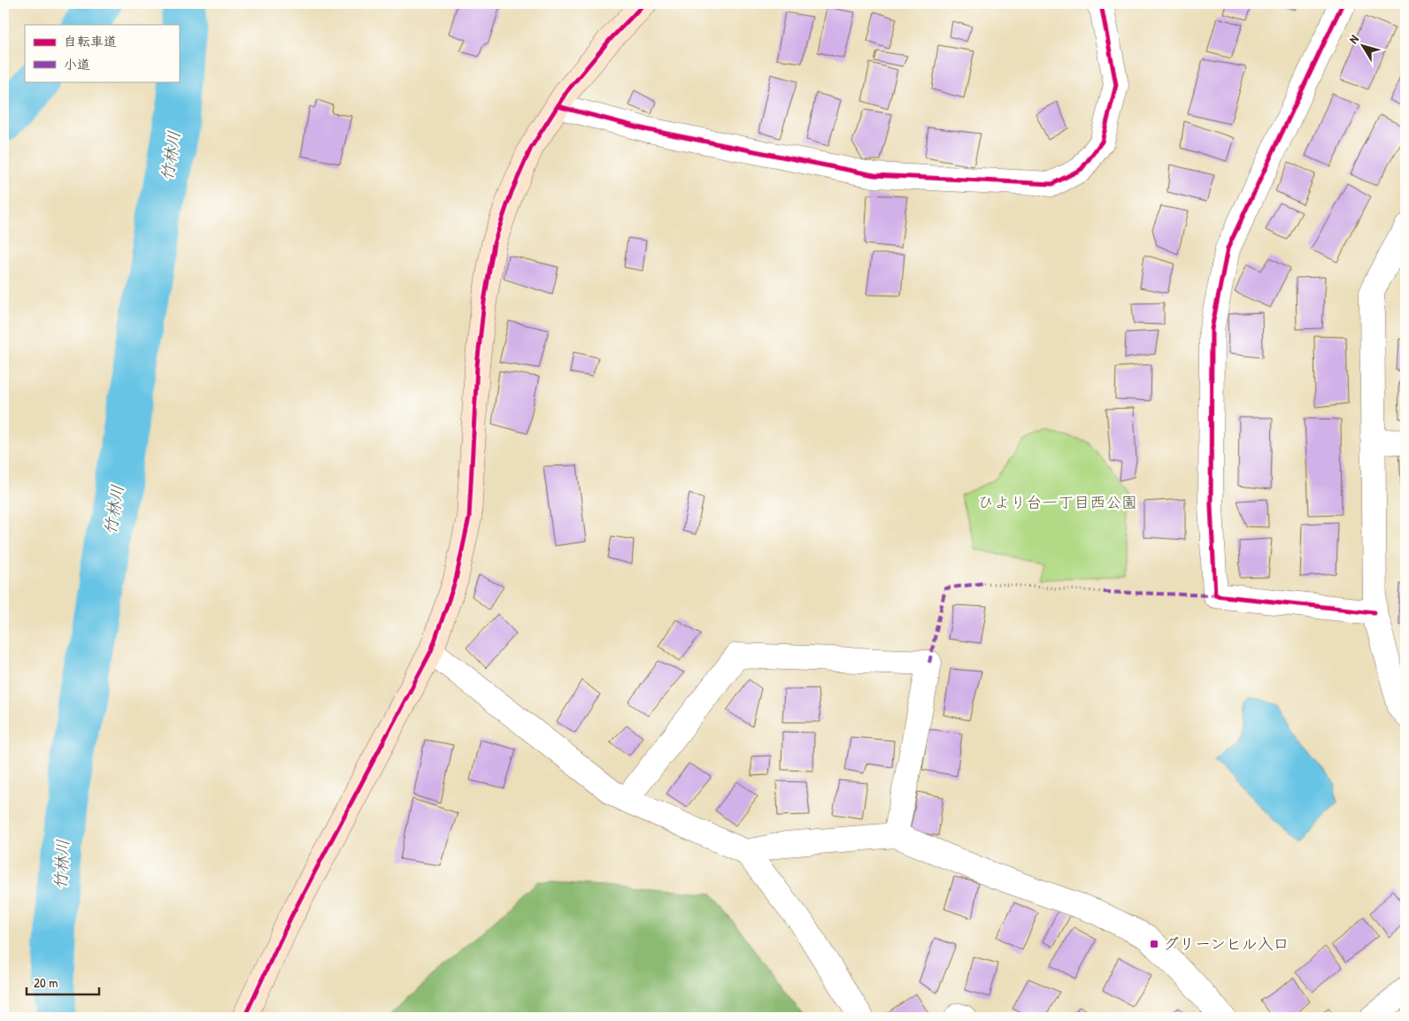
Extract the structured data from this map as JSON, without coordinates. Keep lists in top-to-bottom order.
{
  "water": ["竹林川"],
  "parks": ["ひより台一丁目西公園"],
  "places": {
    "transit": ["グリーンヒル入口"]
  },
  "legend": ["自転車道", "小道"],
  "scale_bar": "20 m",
  "north": "top left"
}
